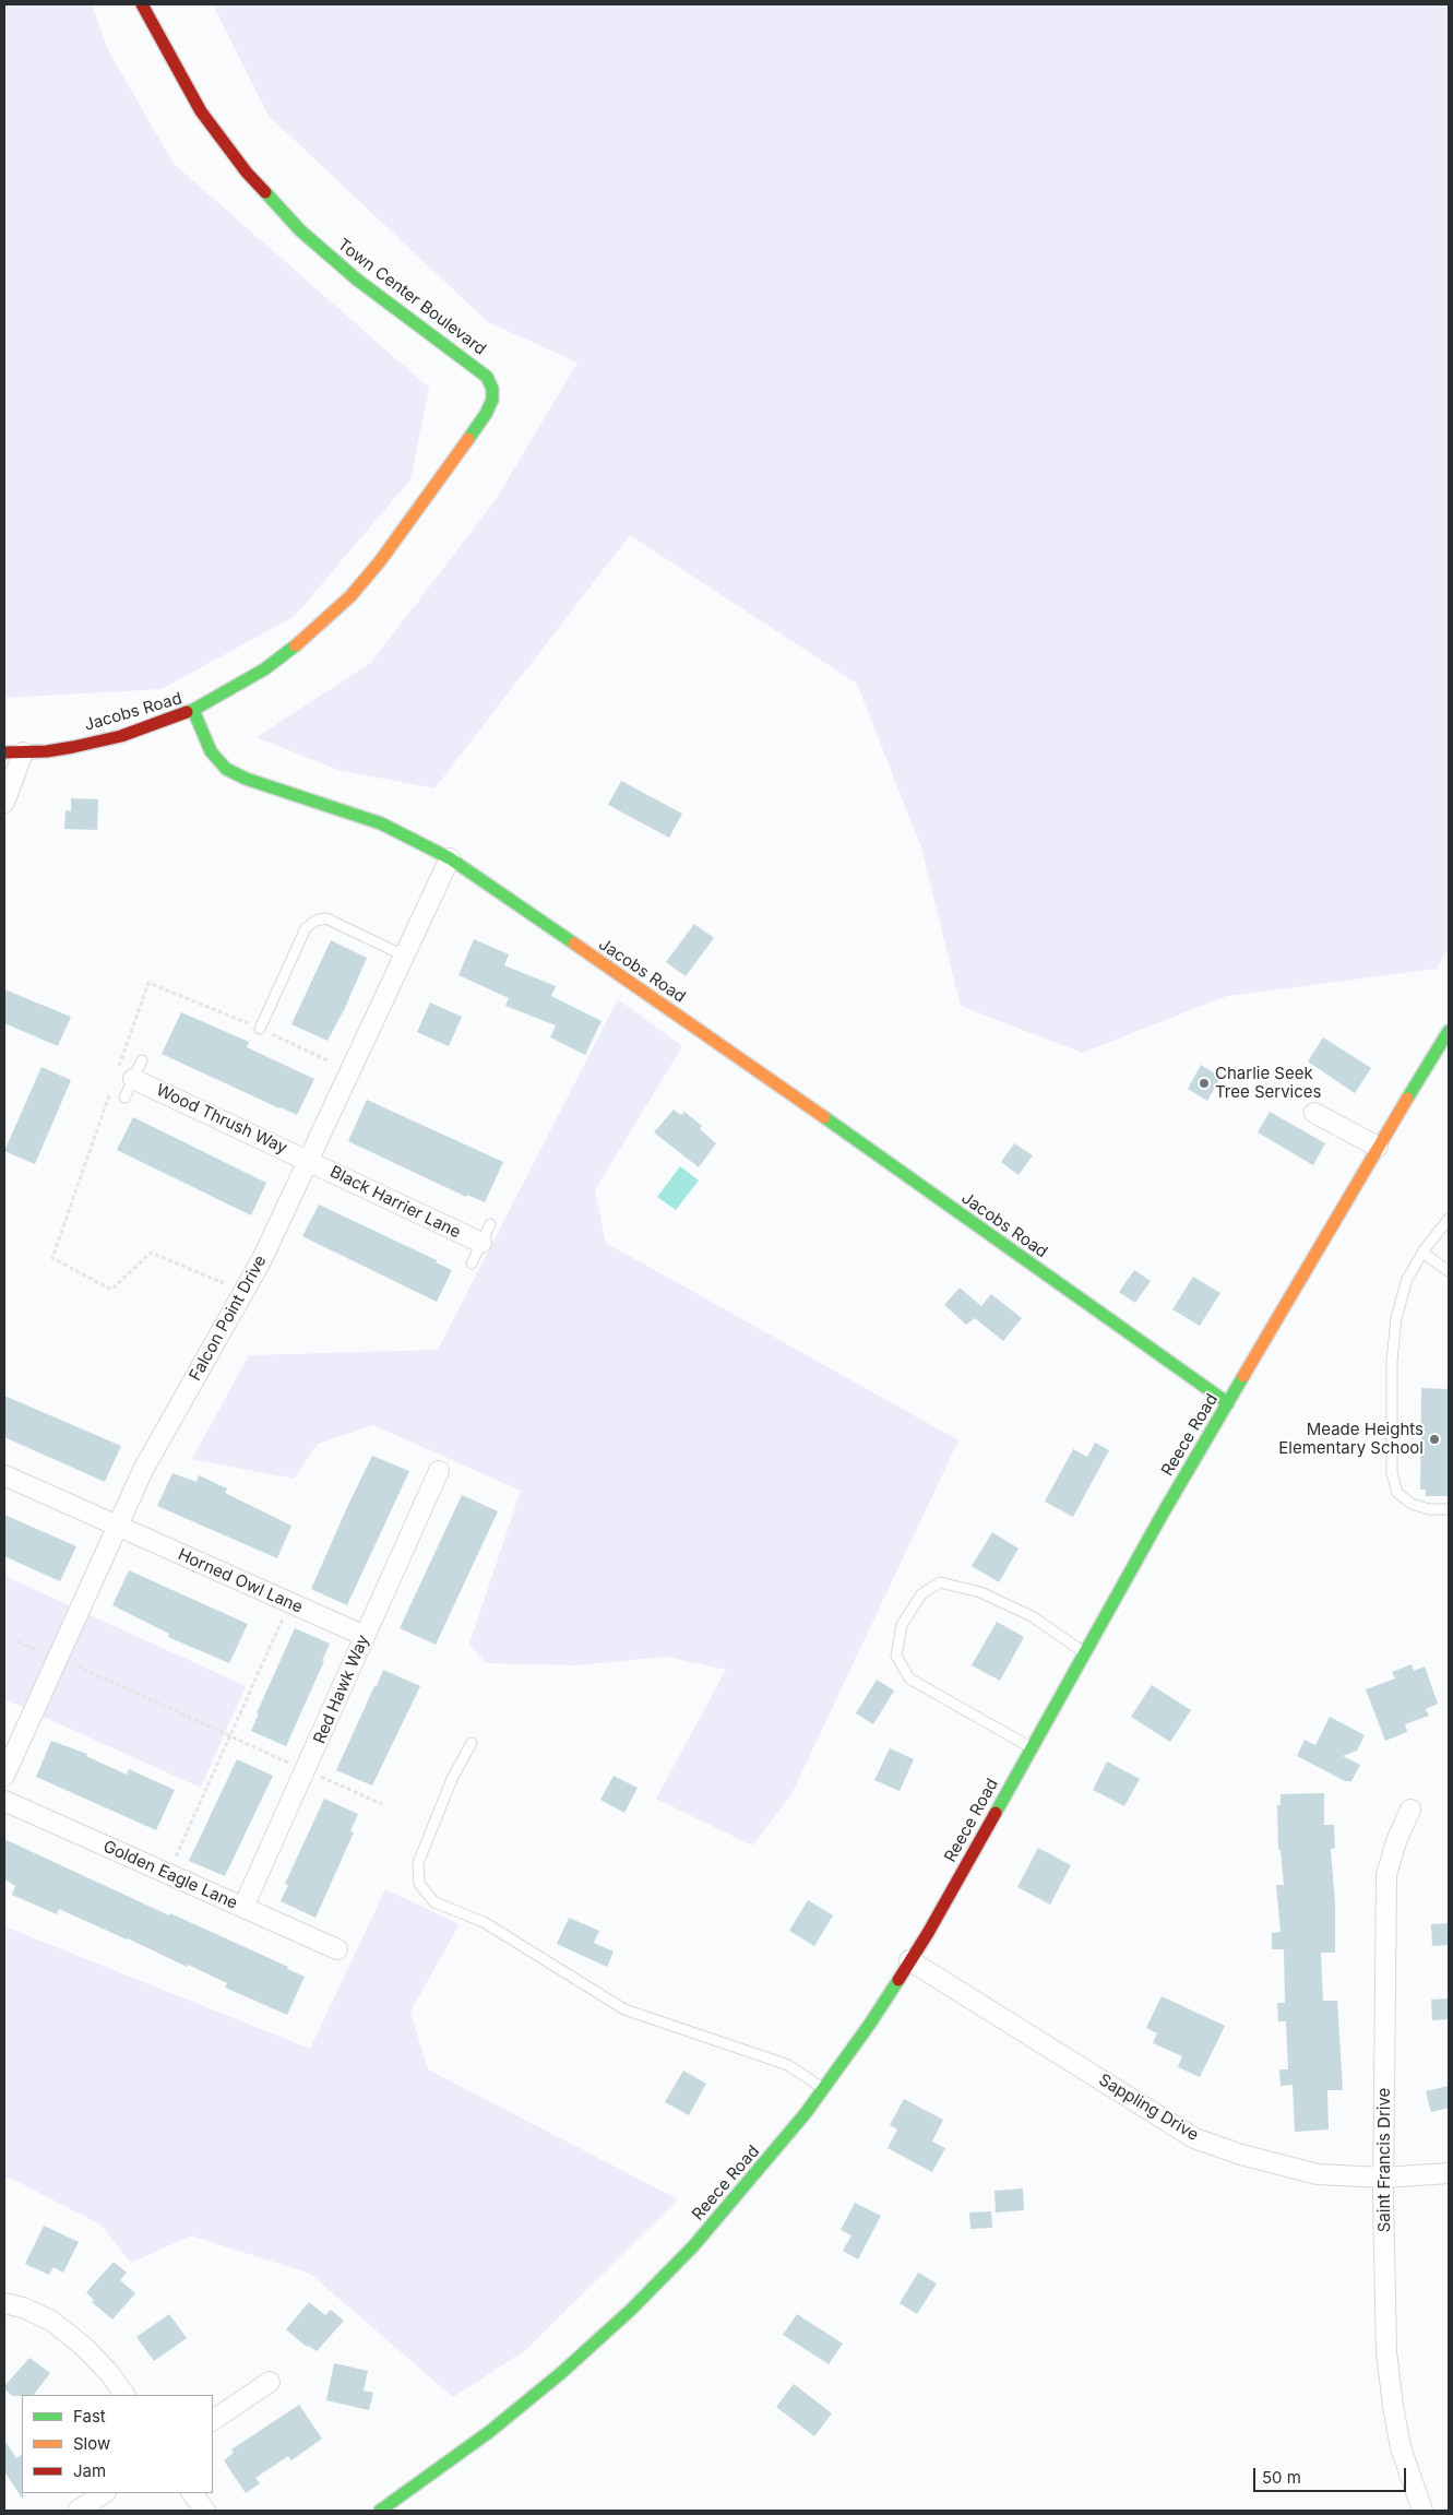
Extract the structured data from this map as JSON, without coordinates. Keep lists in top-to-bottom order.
{
  "streets": {
    "street": [
      "Town Center Boulevard",
      "Jacobs Road",
      "Wood Thrush Way",
      "Black Harrier Lane",
      "Falcon Point Drive",
      "Reece Road",
      "Horned Owl Lane",
      "Red Hawk Way",
      "Golden Eagle Lane",
      "Sappling Drive",
      "Saint Francis Drive"
    ]
  },
  "crossings": [
    ["Town Center Boulevard", "Jacobs Road"],
    ["Jacobs Road", "Falcon Point Drive"],
    ["Jacobs Road", "Reece Road"],
    ["Wood Thrush Way", "Black Harrier Lane"],
    ["Wood Thrush Way", "Falcon Point Drive"],
    ["Black Harrier Lane", "Falcon Point Drive"],
    ["Falcon Point Drive", "Horned Owl Lane"],
    ["Reece Road", "Sappling Drive"],
    ["Horned Owl Lane", "Red Hawk Way"],
    ["Red Hawk Way", "Golden Eagle Lane"],
    ["Sappling Drive", "Saint Francis Drive"]
  ],
  "places": ["Charlie Seek Tree Services", "Meade Heights Elementary School"],
  "legend": ["Fast", "Slow", "Jam"],
  "scale_bar": "50 m"
}
